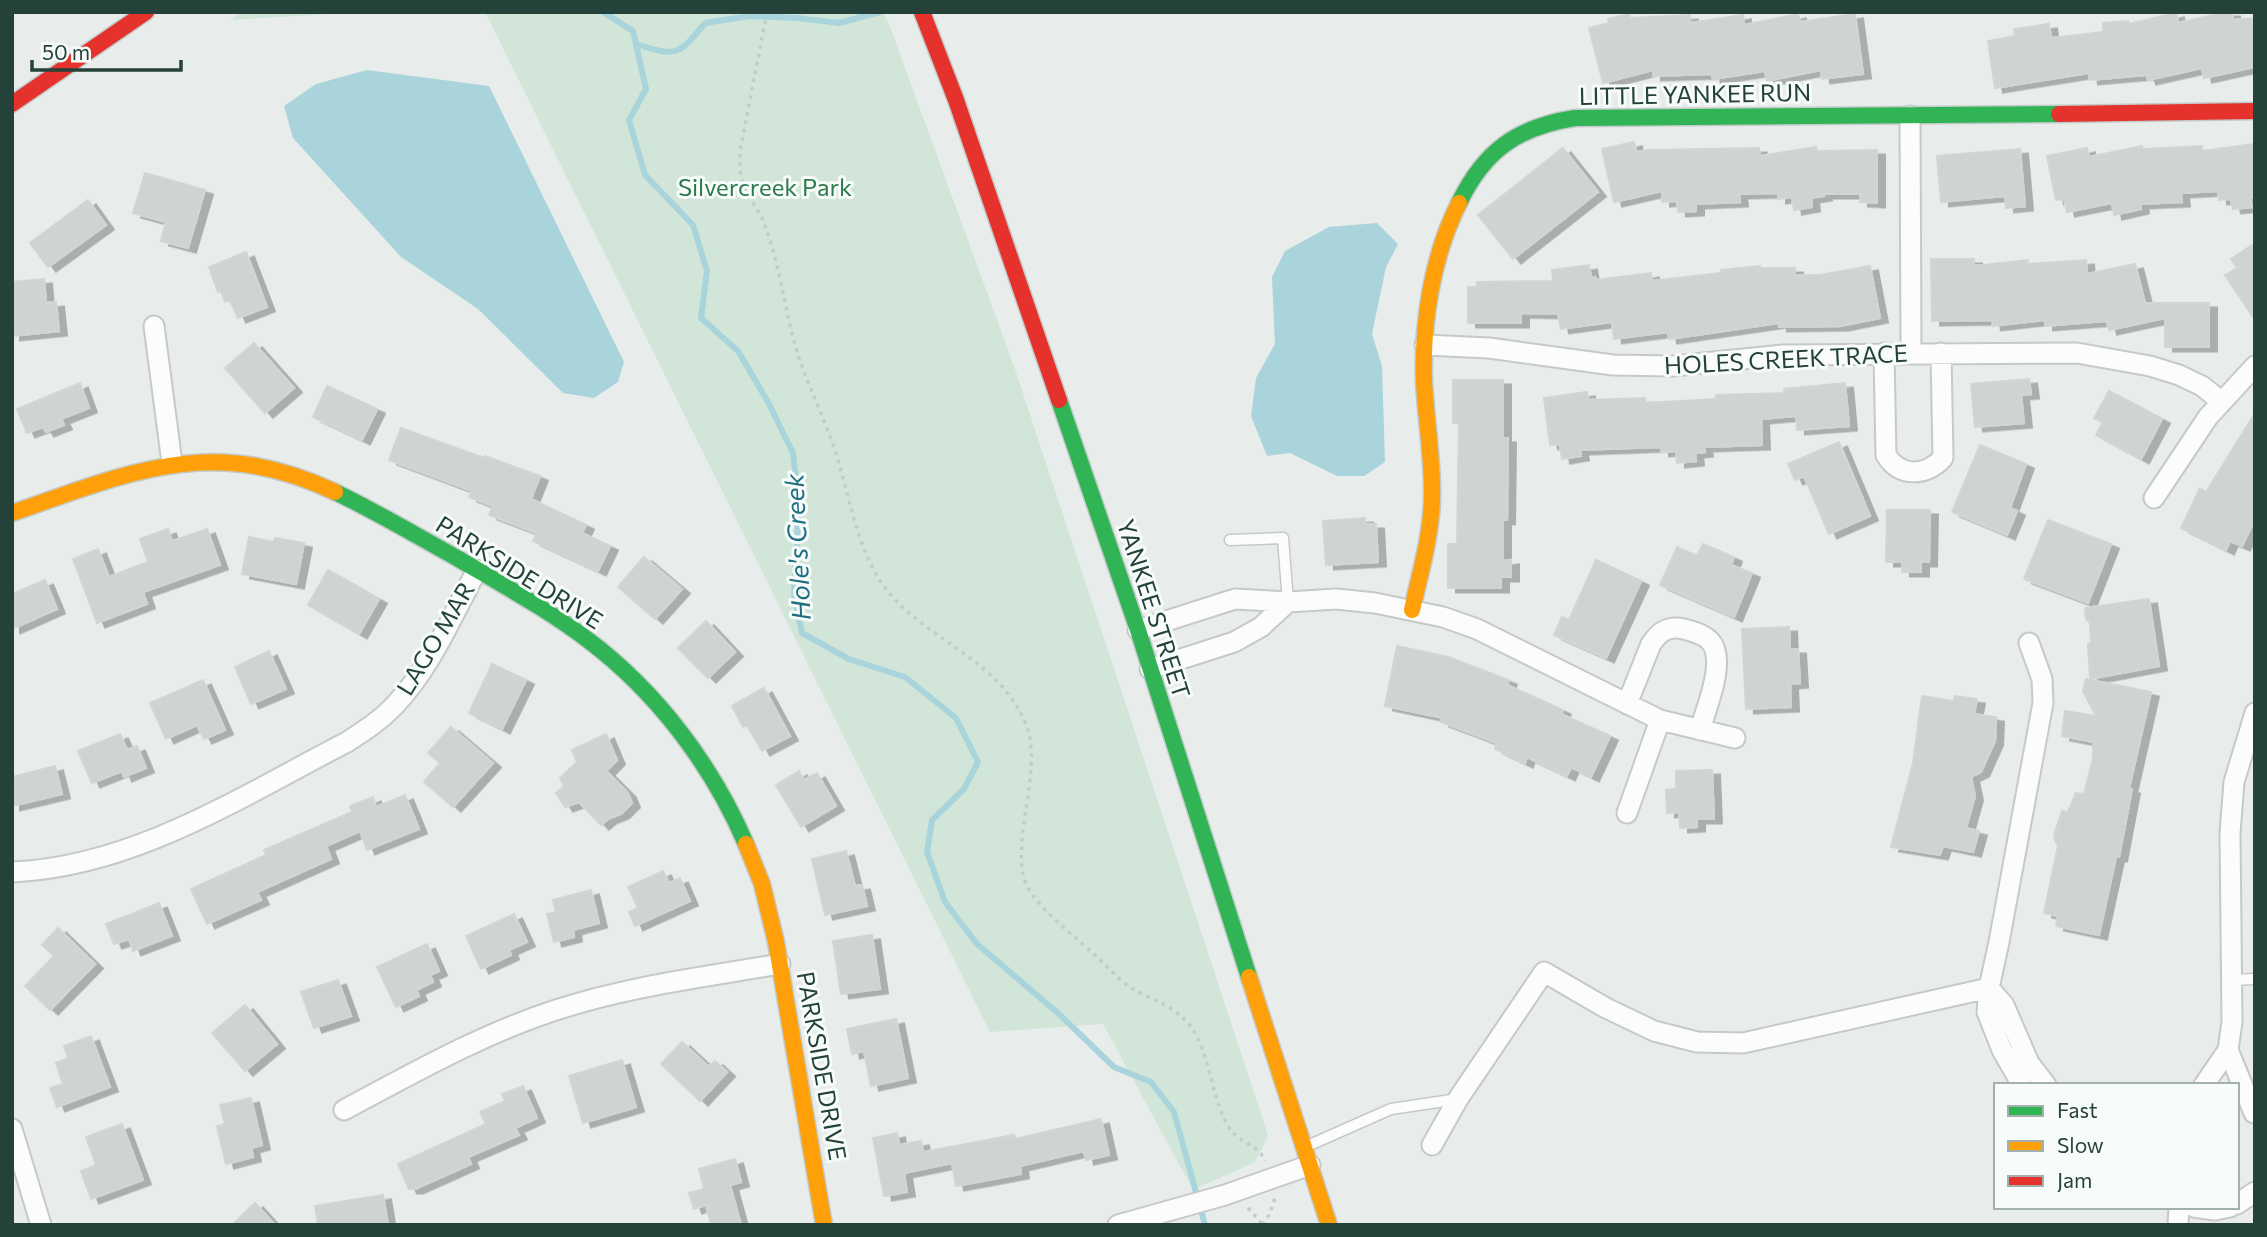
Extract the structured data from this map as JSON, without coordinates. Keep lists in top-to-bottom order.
{
  "streets": {
    "street": [
      "LITTLE YANKEE RUN",
      "HOLES CREEK TRACE",
      "PARKSIDE DRIVE",
      "YANKEE STREET",
      "LAGO MAR"
    ]
  },
  "crossings": [
    ["LITTLE YANKEE RUN", "HOLES CREEK TRACE"],
    ["PARKSIDE DRIVE", "LAGO MAR"]
  ],
  "water": ["Hole's Creek"],
  "parks": ["Silvercreek Park"],
  "legend": ["Fast", "Slow", "Jam"],
  "scale_bar": "50 m"
}
